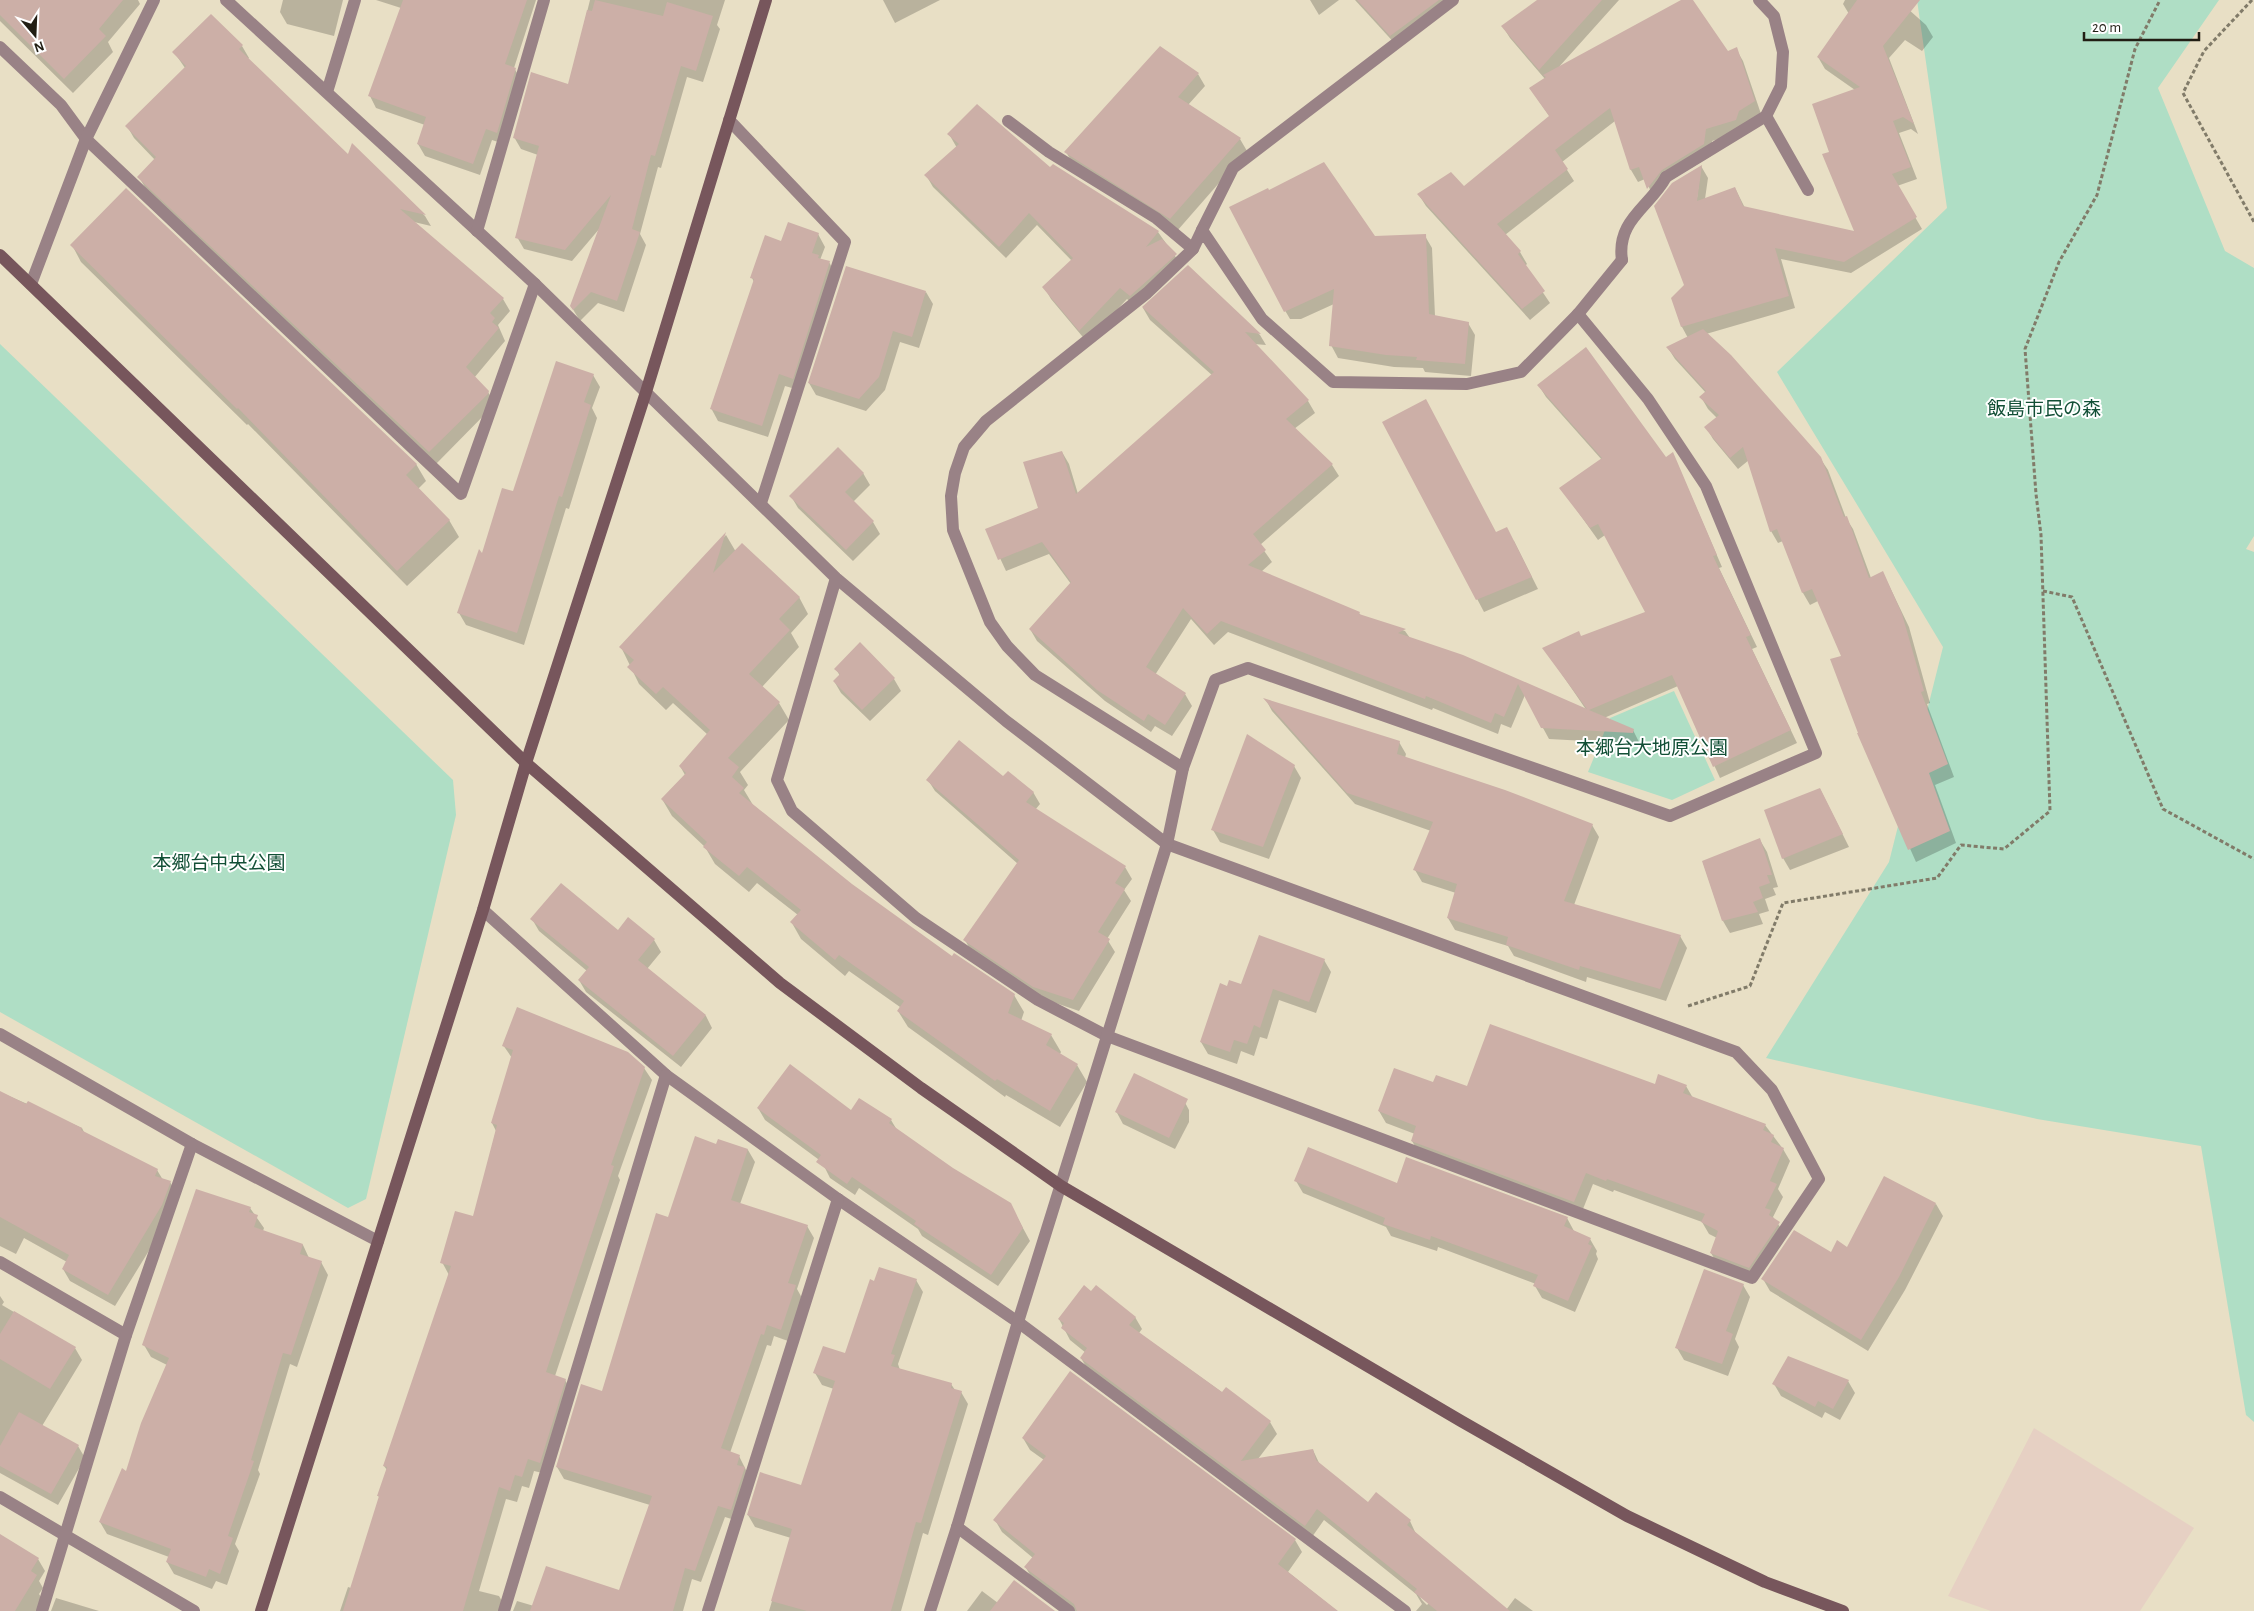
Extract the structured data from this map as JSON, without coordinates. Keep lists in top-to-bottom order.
{
  "parks": ["飯島市民の森", "本郷台大地原公園", "本郷台中央公園"],
  "scale_bar": "20 m",
  "north": "bottom"
}
